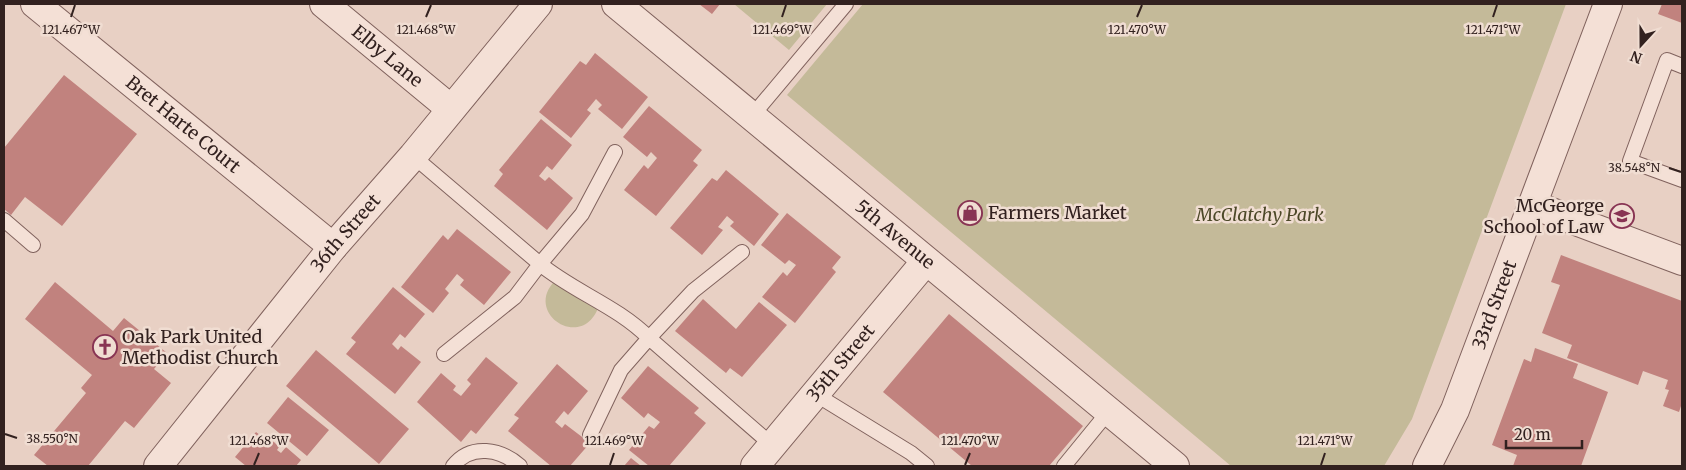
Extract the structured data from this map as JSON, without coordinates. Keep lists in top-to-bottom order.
{
  "streets": {
    "street": [
      "Elby Lane",
      "Bret Harte Court",
      "36th Street",
      "5th Avenue",
      "33rd Street",
      "35th Street"
    ]
  },
  "crossings": [
    ["Elby Lane", "36th Street"],
    ["Bret Harte Court", "36th Street"],
    ["5th Avenue", "35th Street"]
  ],
  "parks": ["McClatchy Park"],
  "places": {
    "shop": ["Farmers Market"],
    "school or university": ["McGeorge School of Law"],
    "church": ["Oak Park United Methodist Church"]
  },
  "scale_bar": "20 m",
  "north": "bottom",
  "coordinates": [
    "121.467°W",
    "121.468°W",
    "121.469°W",
    "121.470°W",
    "121.471°W",
    "38.548°N",
    "38.550°N"
  ]
}
